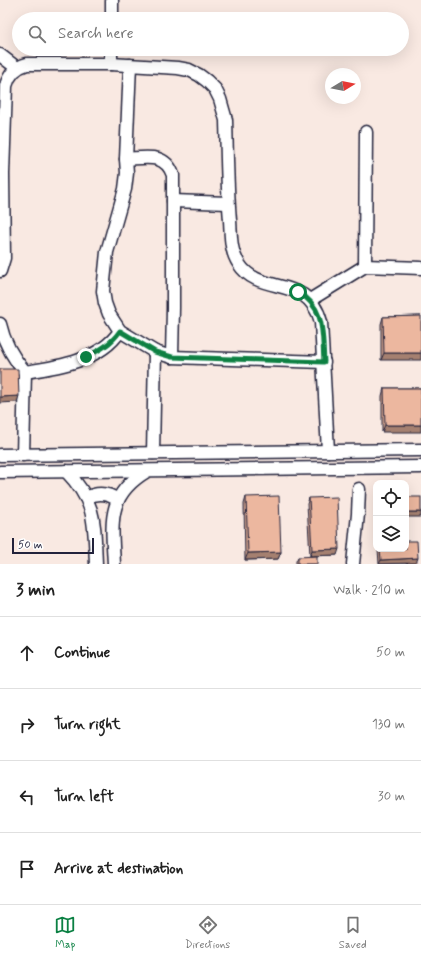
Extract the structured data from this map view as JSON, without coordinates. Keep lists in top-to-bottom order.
{
  "scale_bar": "50 m",
  "north": "right",
  "page": {
    "search": "Search here",
    "scale": "50 m",
    "heading": ["3 min", "Walk · 210 m"],
    "list": [
      ["Continue", "50 m"],
      ["Turn right", "130 m"],
      ["Turn left", "30 m"],
      "Arrive at destination"
    ],
    "nav": ["Map", "Directions", "Saved"]
  }
}
